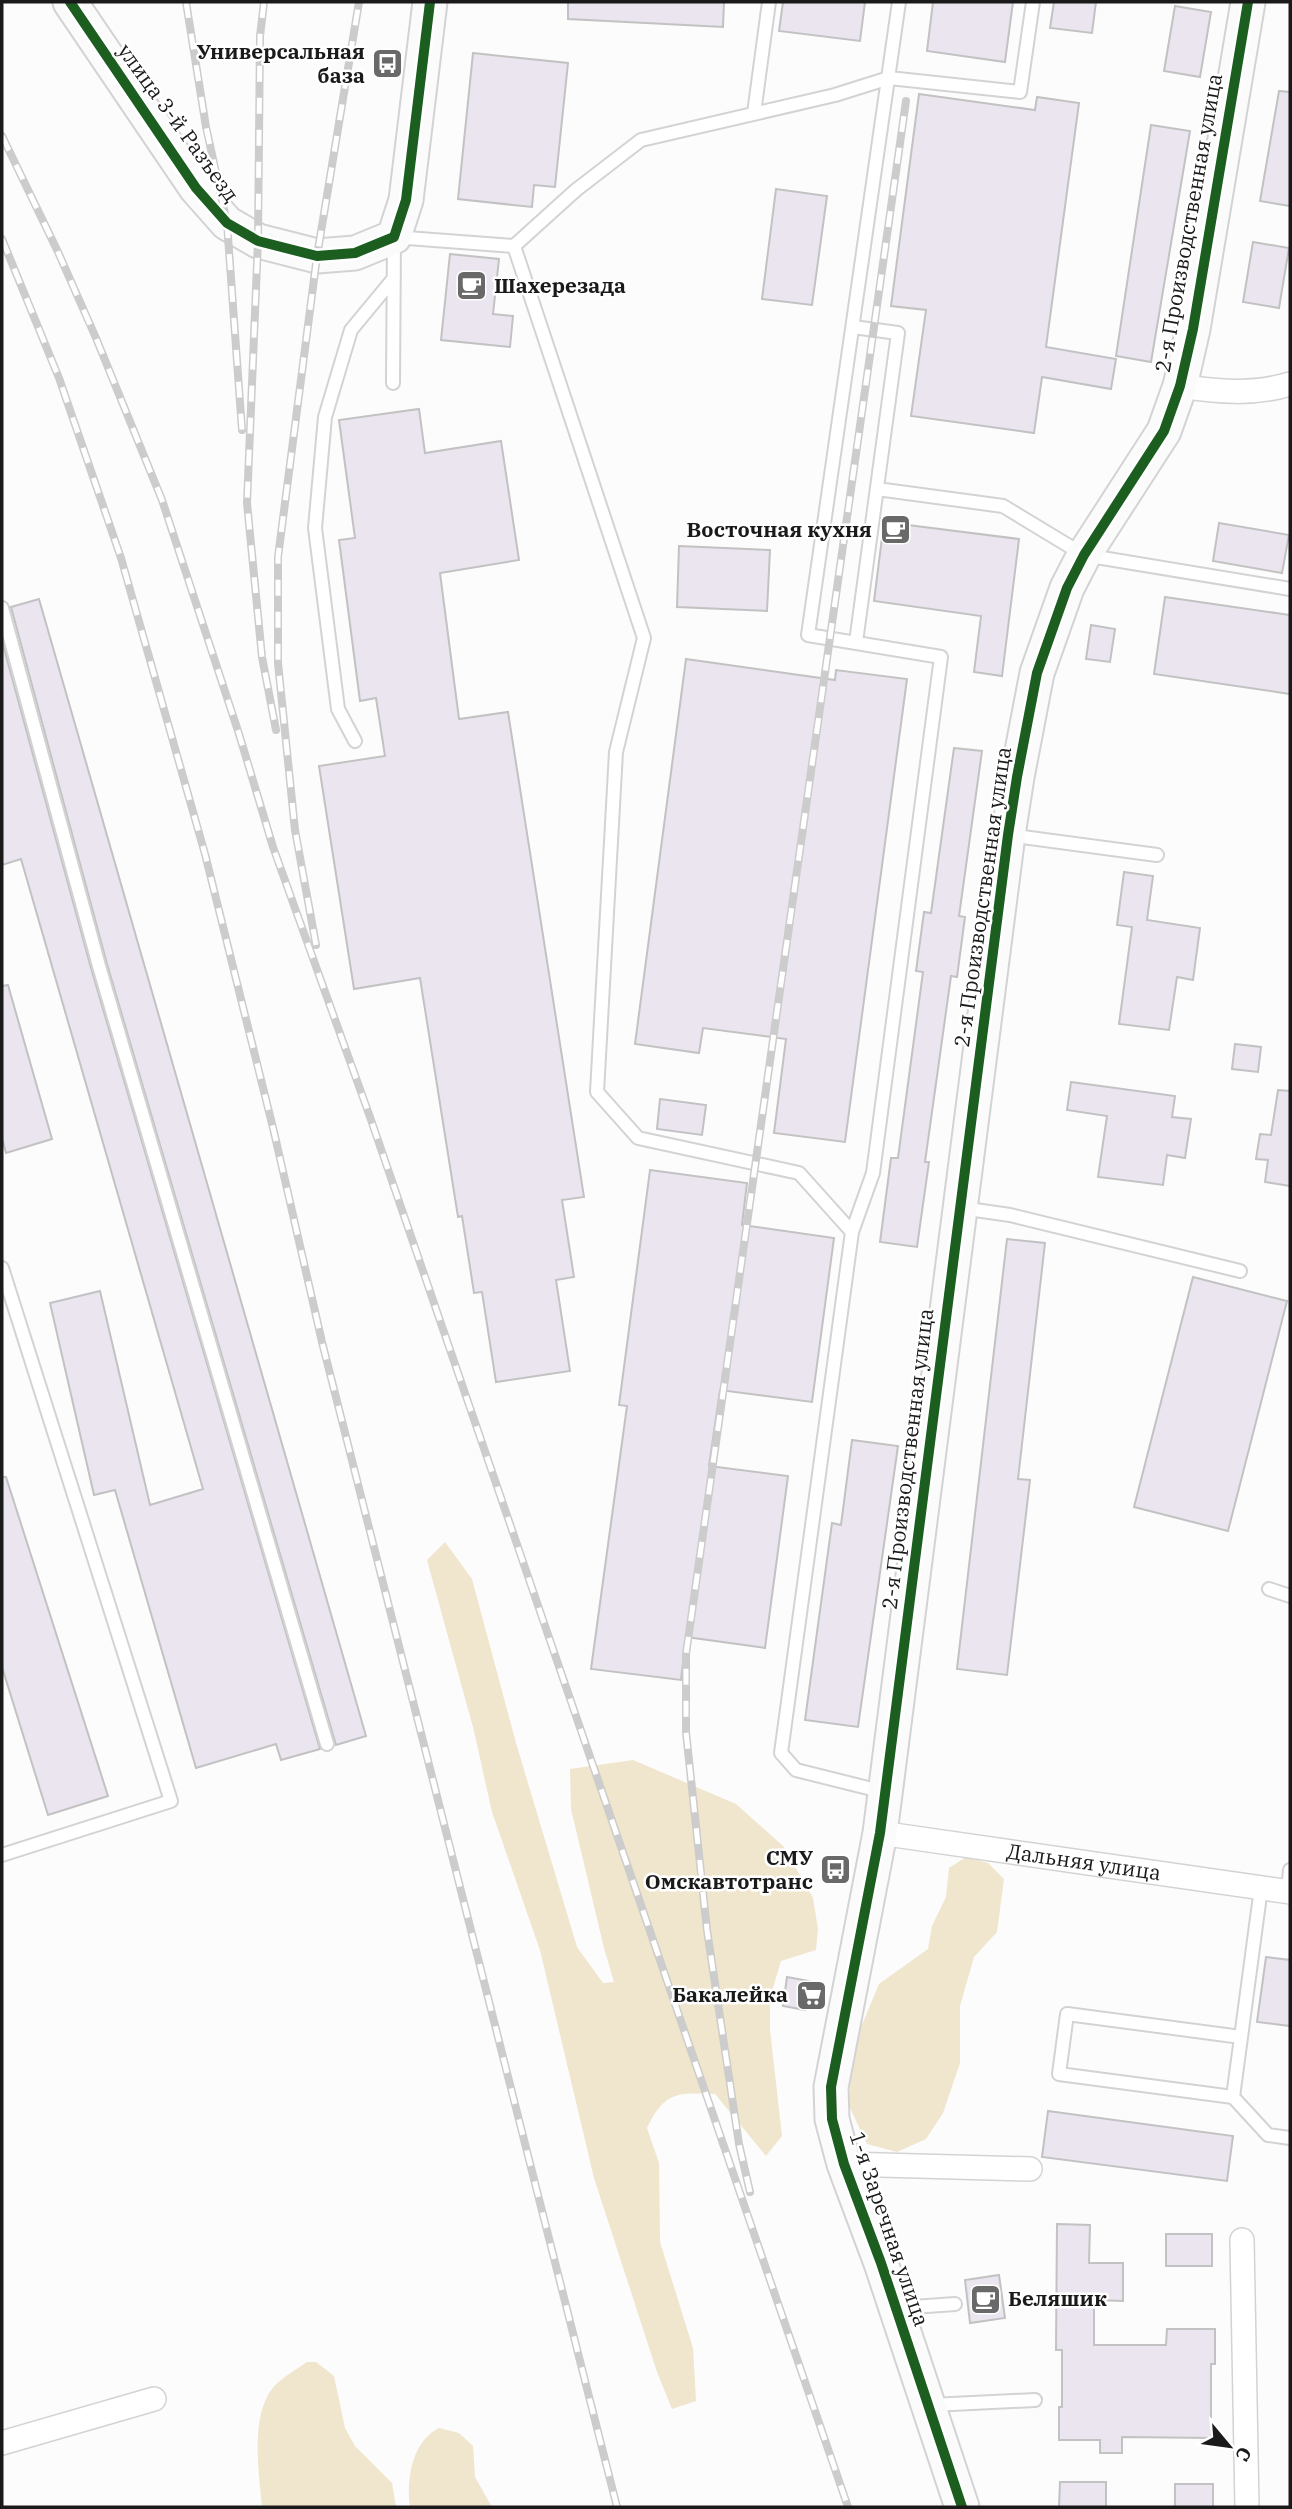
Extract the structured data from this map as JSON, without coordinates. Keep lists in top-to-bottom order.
{
  "streets": {
    "street": [
      "улица 3-й Разъезд",
      "2-я Производственная улица",
      "Дальняя улица",
      "1-я Заречная улица"
    ]
  },
  "crossings": [
    ["2-я Производственная улица", "Дальняя улица"],
    ["2-я Производственная улица", "1-я Заречная улица"],
    ["Дальняя улица", "1-я Заречная улица"]
  ],
  "places": {
    "bus stop": ["Универсальная база", "СМУ Омскавтотранс"],
    "cafe": ["Шахерезада", "Восточная кухня", "Беляшик"],
    "supermarket": ["Бакалейка"]
  },
  "north": "bottom right"
}
